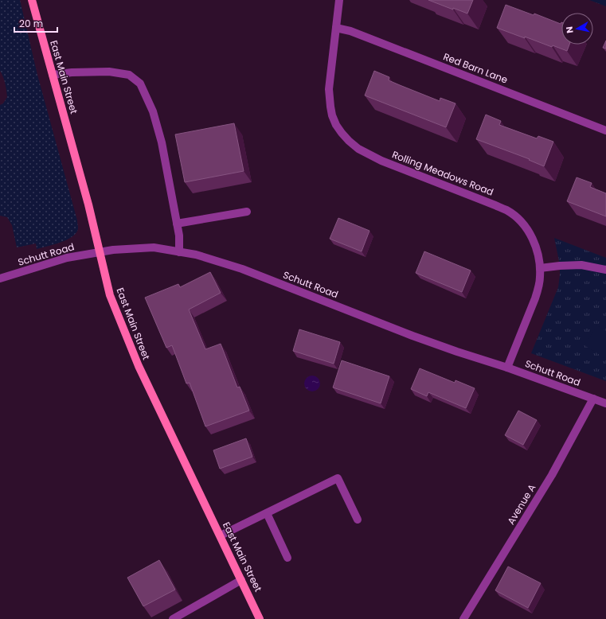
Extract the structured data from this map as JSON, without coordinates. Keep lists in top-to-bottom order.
{
  "streets": {
    "main road": ["East Main Street"],
    "street": [
      "Red Barn Lane",
      "Rolling Meadows Road",
      "Schutt Road",
      "Avenue A"
    ]
  },
  "crossings": [
    ["Red Barn Lane", "Rolling Meadows Road"],
    ["East Main Street", "Schutt Road"],
    ["Rolling Meadows Road", "Schutt Road"],
    ["Schutt Road", "Avenue A"]
  ],
  "scale_bar": "20 m",
  "north": "left"
}
